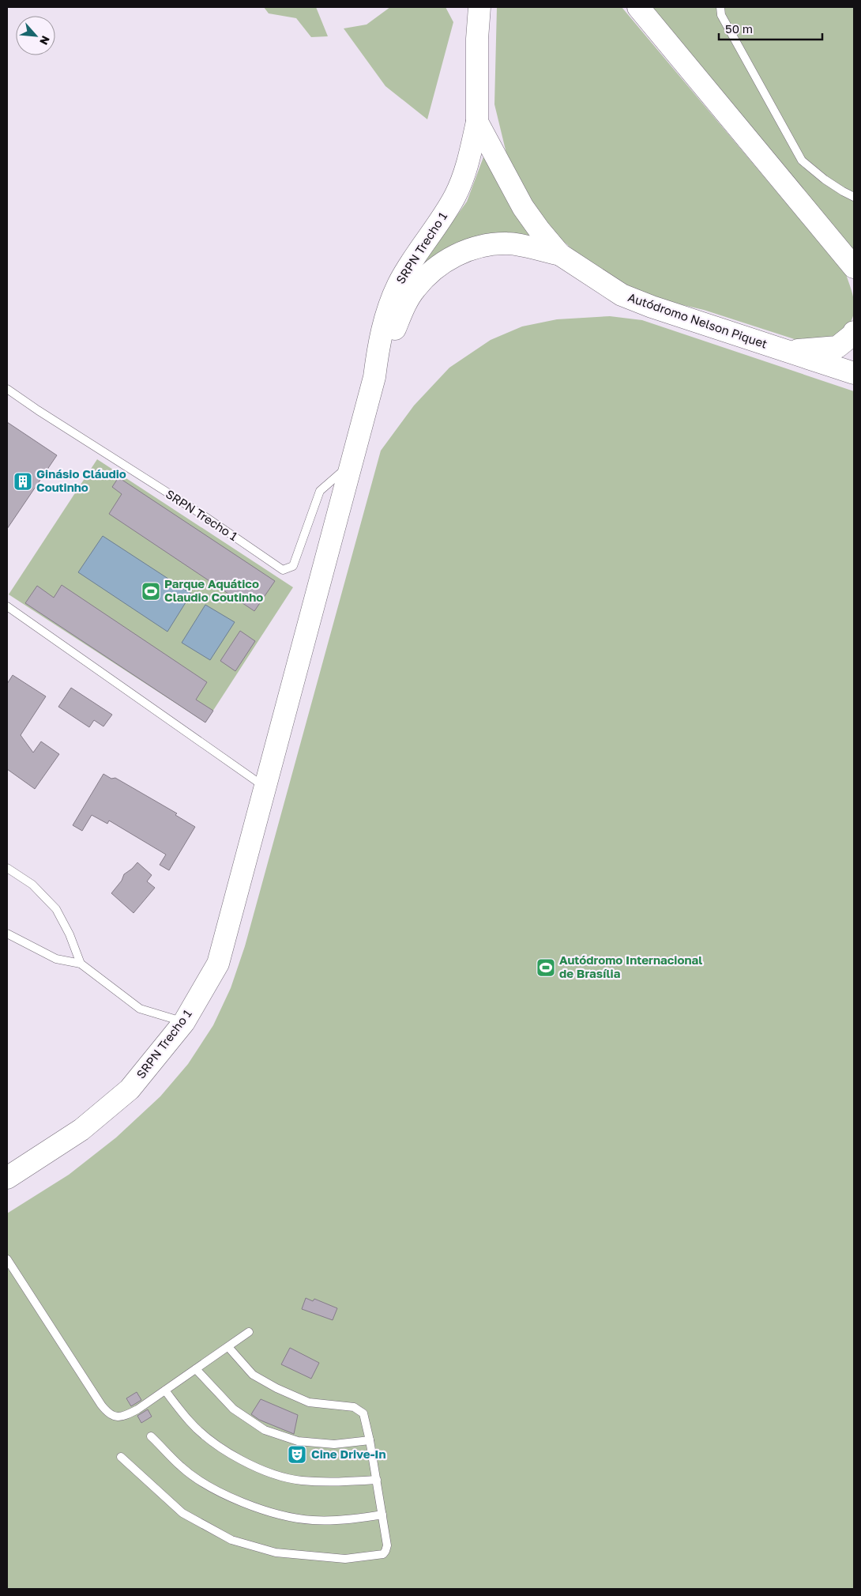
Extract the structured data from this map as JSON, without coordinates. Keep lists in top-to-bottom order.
{
  "streets": {
    "main road": ["SRPN Trecho 1", "Autódromo Nelson Piquet"]
  },
  "crossings": [
    ["SRPN Trecho 1", "Autódromo Nelson Piquet"]
  ],
  "places": {
    "building": ["Ginásio Cláudio Coutinho"],
    "sports": ["Parque Aquático Claudio Coutinho", "Autódromo Internacional de Brasília"],
    "theatre": ["Cine Drive-In"]
  },
  "scale_bar": "50 m",
  "north": "bottom right"
}
